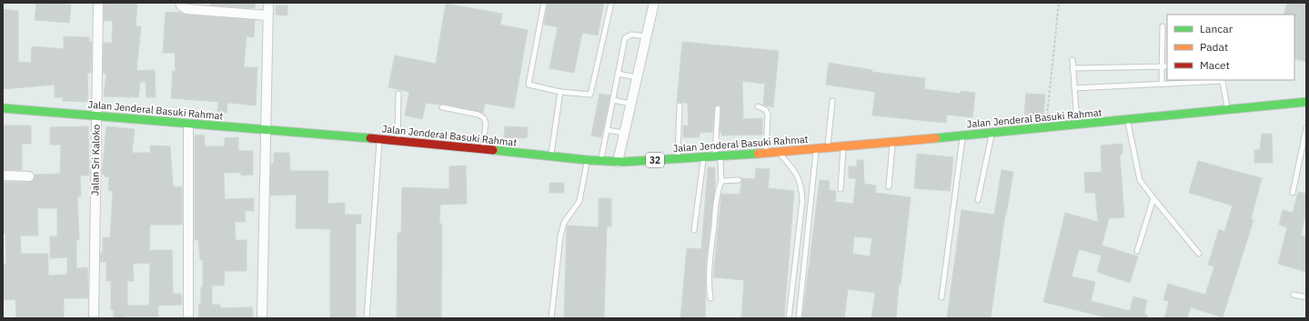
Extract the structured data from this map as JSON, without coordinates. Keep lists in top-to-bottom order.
{
  "streets": {
    "highway": ["Jalan Jenderal Basuki Rahmat", "32"],
    "street": ["Jalan Sri Kaloko"]
  },
  "crossings": [
    ["Jalan Jenderal Basuki Rahmat", "Jalan Sri Kaloko"]
  ],
  "legend": ["Lancar", "Padat", "Macet"]
}
